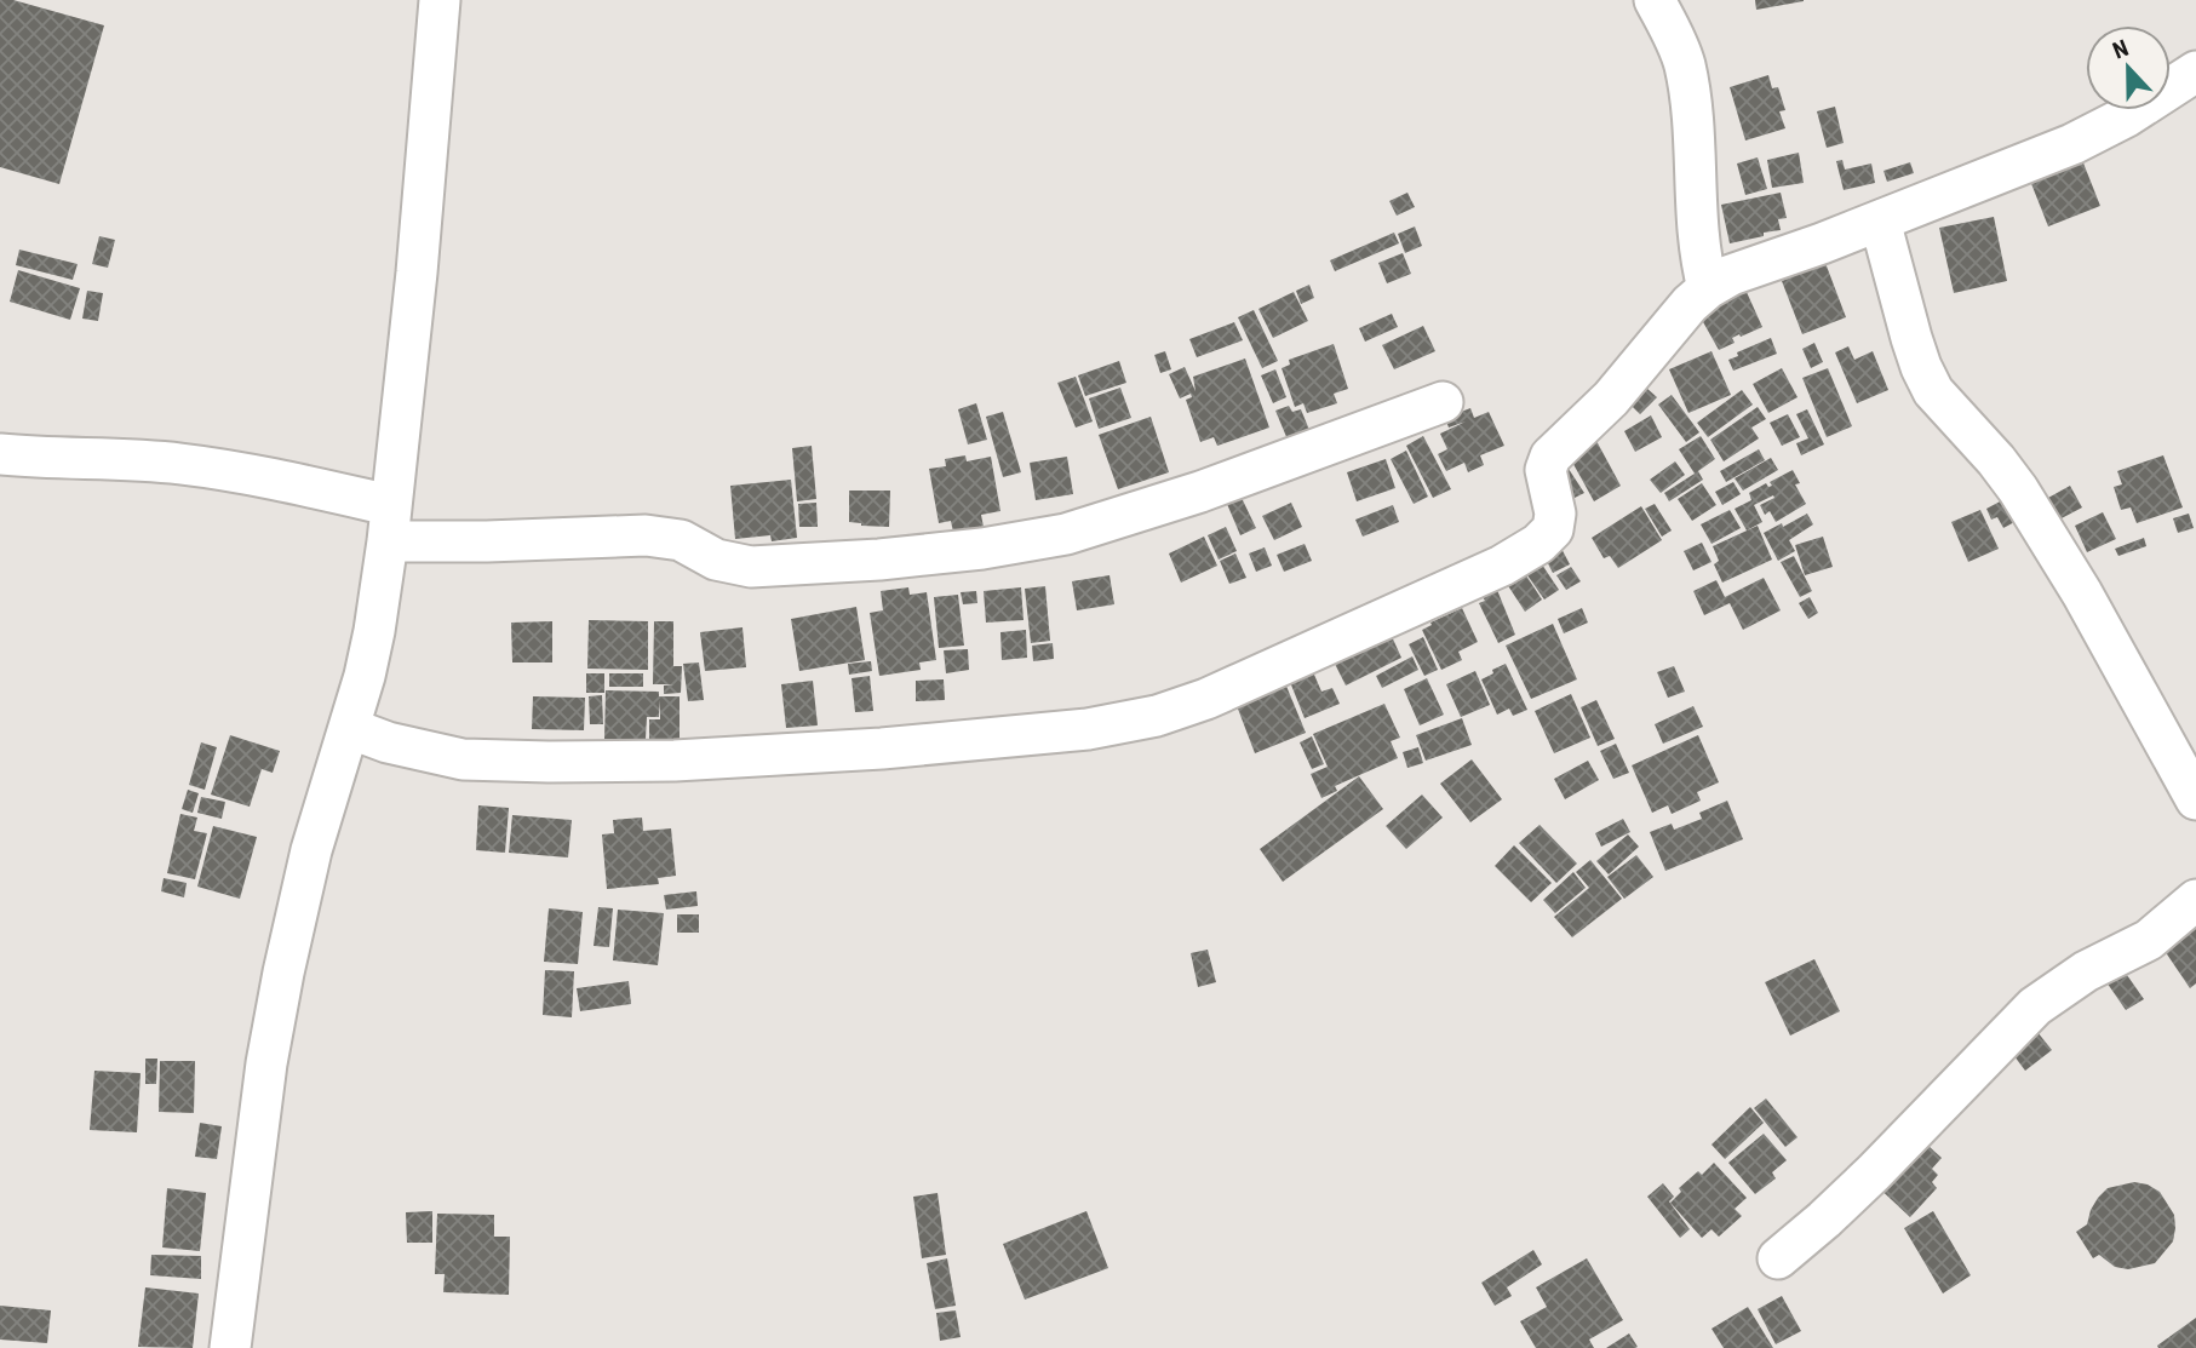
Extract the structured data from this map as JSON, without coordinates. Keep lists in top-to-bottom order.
{
  "north": "top"
}
